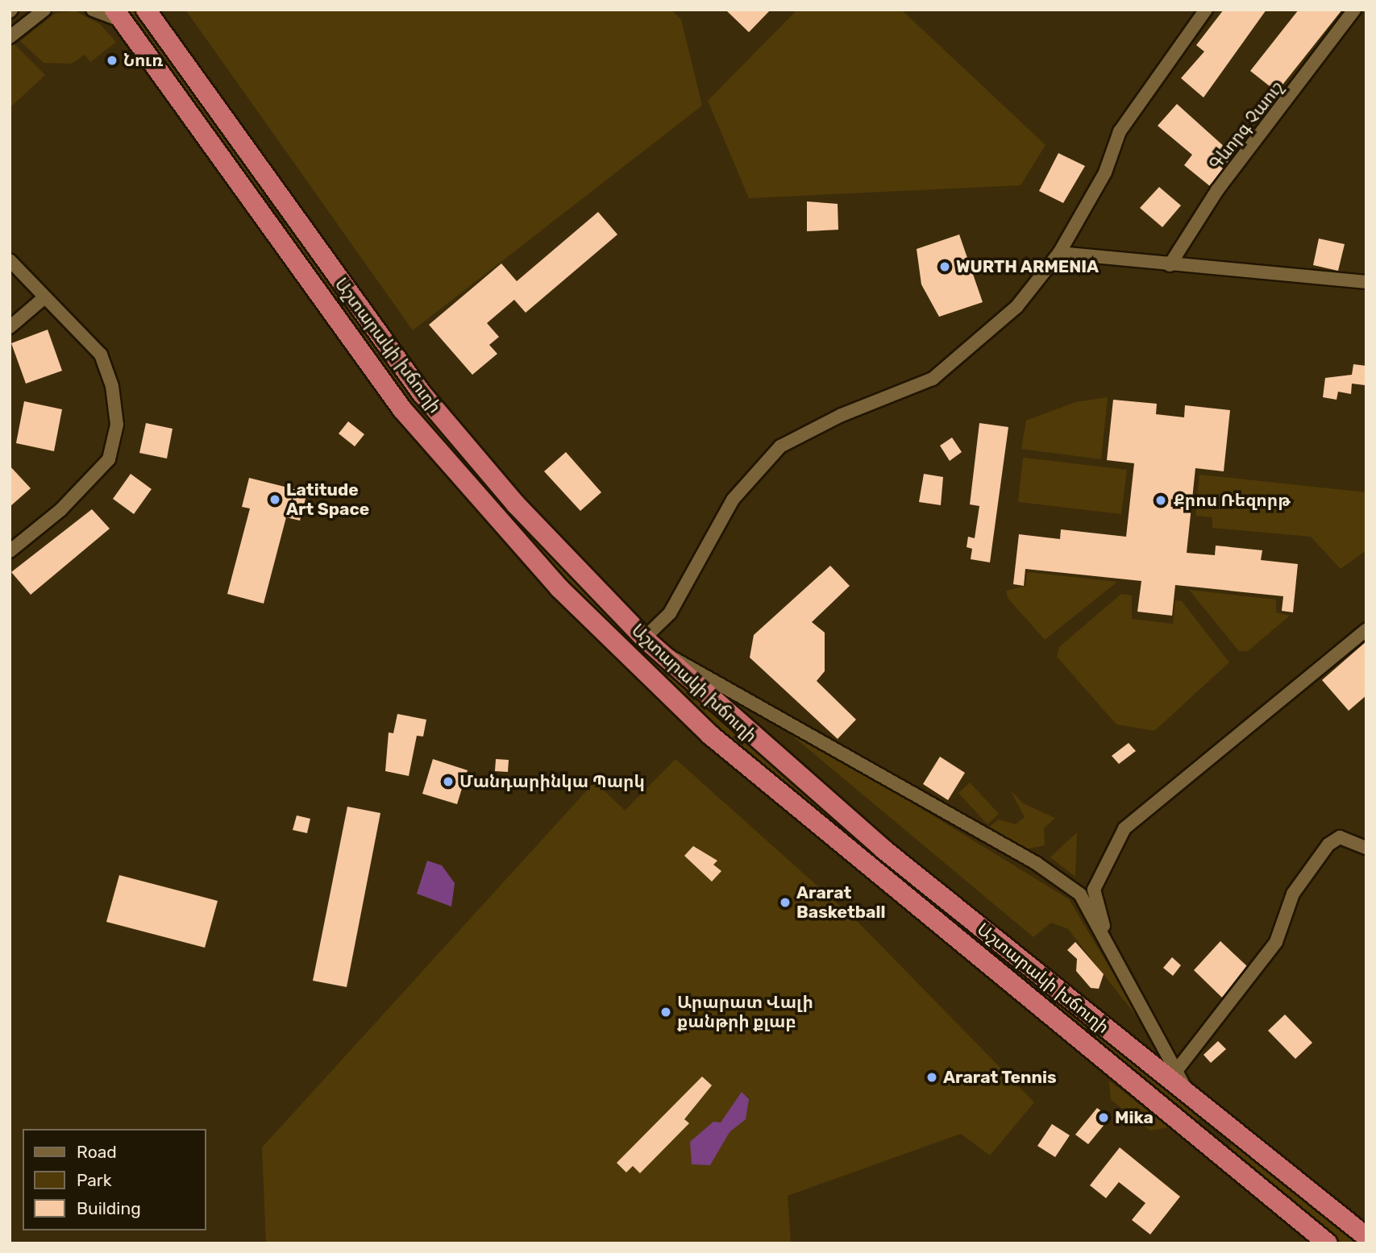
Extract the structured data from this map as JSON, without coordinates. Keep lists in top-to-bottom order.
{
  "streets": {
    "highway": ["Աշտարակի խճուղի"],
    "street": ["Գևորգ Չաուշ"]
  },
  "places": [
    "Նուռ",
    "WURTH ARMENIA",
    "Latitude Art Space",
    "Քրոս Ռեզորթ",
    "Մանդարինկա Պարկ",
    "Ararat Basketball",
    "Արարատ Վալի քանթրի քլաբ",
    "Ararat Tennis",
    "Mika"
  ],
  "legend": ["Road", "Park", "Building"]
}
